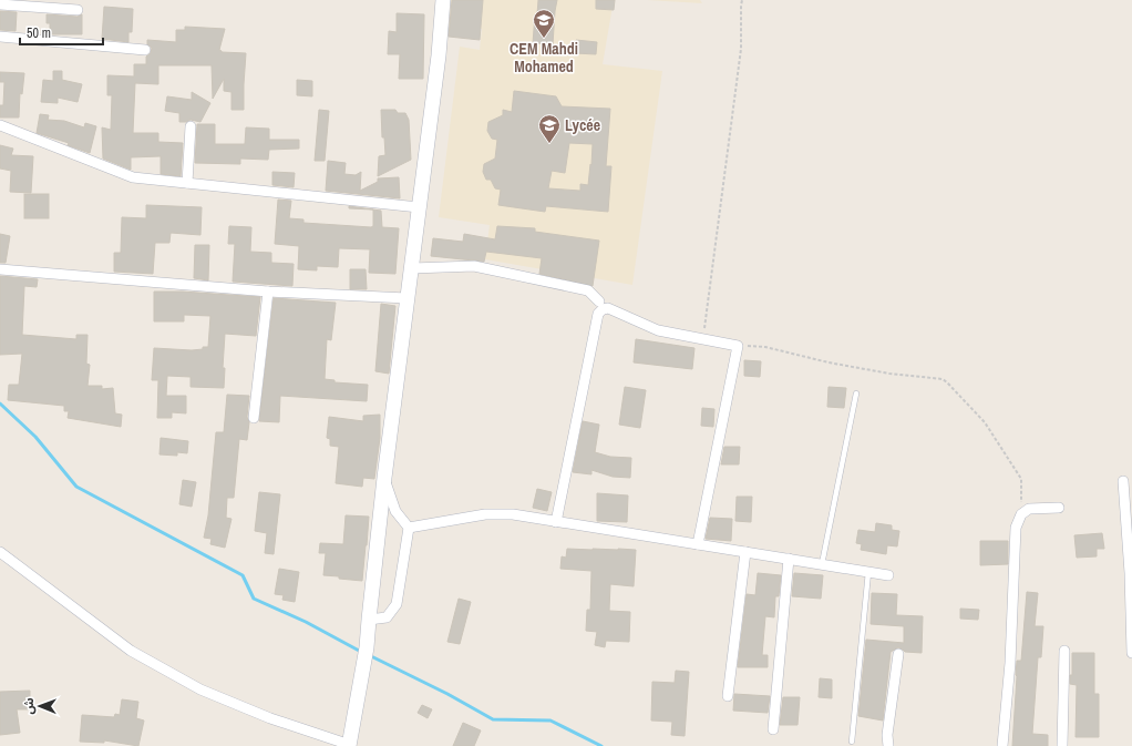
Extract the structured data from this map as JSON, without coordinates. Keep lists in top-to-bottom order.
{
  "places": {
    "school or university": ["CEM Mahdi Mohamed", "Lycée"]
  },
  "scale_bar": "50 m",
  "north": "left"
}
